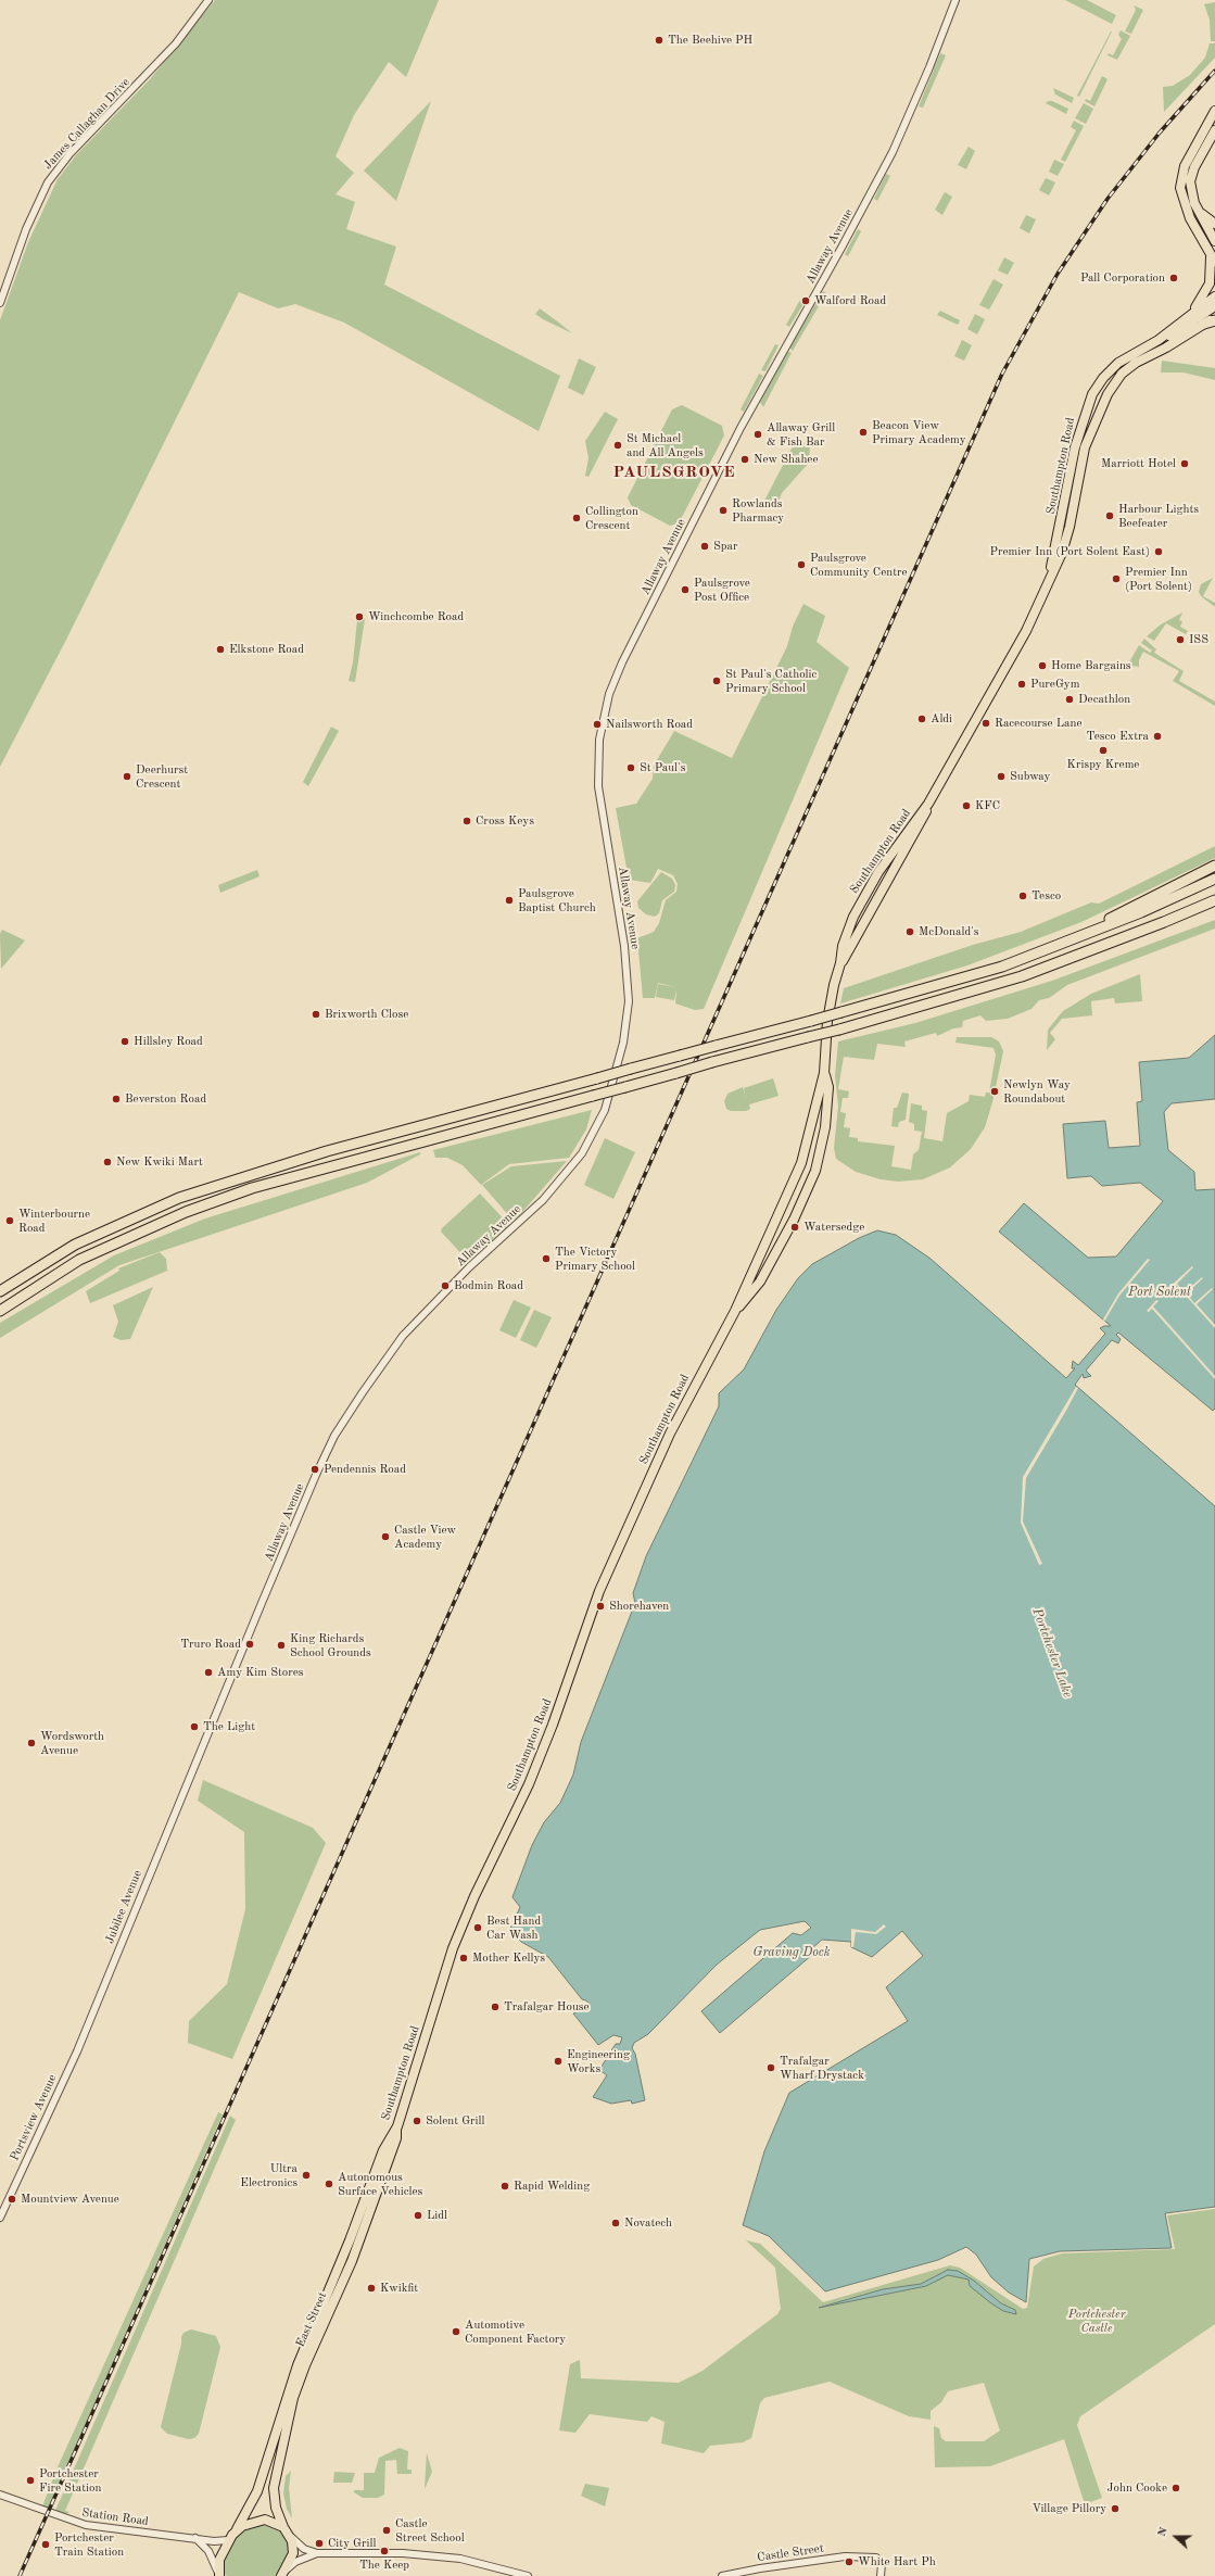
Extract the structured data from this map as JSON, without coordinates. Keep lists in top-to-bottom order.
{
  "streets": {
    "main road": ["Southampton Road", "East Street"],
    "street": [
      "James Callaghan Drive",
      "Allaway Avenue",
      "Jubilee Avenue",
      "Portsview Avenue",
      "Station Road",
      "Castle Street"
    ]
  },
  "crossings": [
    ["Allaway Avenue", "Jubilee Avenue"],
    ["Southampton Road", "East Street"],
    ["Jubilee Avenue", "Portsview Avenue"],
    ["East Street", "Station Road"]
  ],
  "districts": ["PAULSGROVE"],
  "water": ["Port Solent", "Portchester Lake", "Graving Dock"],
  "parks": ["Portchester Castle"],
  "places": [
    "The Beehive PH",
    "Pall Corporation",
    "Walford Road",
    "Beacon View Primary Academy",
    "Allaway Grill & Fish Bar",
    "St Michael and All Angels",
    "New Shahee",
    "Marriott Hotel",
    "Rowlands Pharmacy",
    "Harbour Lights Beefeater",
    "Collington Crescent",
    "Spar",
    "Premier Inn (Port Solent East)",
    "Paulsgrove Community Centre",
    "Premier Inn (Port Solent)",
    "Paulsgrove Post Office",
    "Winchcombe Road",
    "ISS",
    "Elkstone Road",
    "Home Bargains",
    "St Paul's Catholic Primary School",
    "PureGym",
    "Decathlon",
    "Aldi",
    "Racecourse Lane",
    "Nailsworth Road",
    "Tesco Extra",
    "Krispy Kreme",
    "St Paul's",
    "Deerhurst Crescent",
    "Subway",
    "KFC",
    "Cross Keys",
    "Tesco",
    "Paulsgrove Baptist Church",
    "McDonald's",
    "Brixworth Close",
    "Hillsley Road",
    "Newlyn Way Roundabout",
    "Beverston Road",
    "New Kwiki Mart",
    "Winterbourne Road",
    "Watersedge",
    "The Victory Primary School",
    "Bodmin Road",
    "Pendennis Road",
    "Castle View Academy",
    "Shorehaven",
    "Truro Road",
    "King Richards School Grounds",
    "Amy Kim Stores",
    "The Light",
    "Wordsworth Avenue",
    "Best Hand Car Wash",
    "Mother Kellys",
    "Trafalgar House",
    "Engineering Works",
    "Trafalgar Wharf Drystack",
    "Solent Grill",
    "Ultra Electronics",
    "Autonomous Surface Vehicles",
    "Rapid Welding",
    "Mountview Avenue",
    "Lidl",
    "Novatech",
    "Kwikfit",
    "Automotive Component Factory",
    "Portchester Fire Station",
    "John Cooke",
    "Village Pillory",
    "Castle Street School",
    "City Grill",
    "Portchester Train Station",
    "The Keep",
    "White Hart Ph"
  ],
  "north": "left"
}
